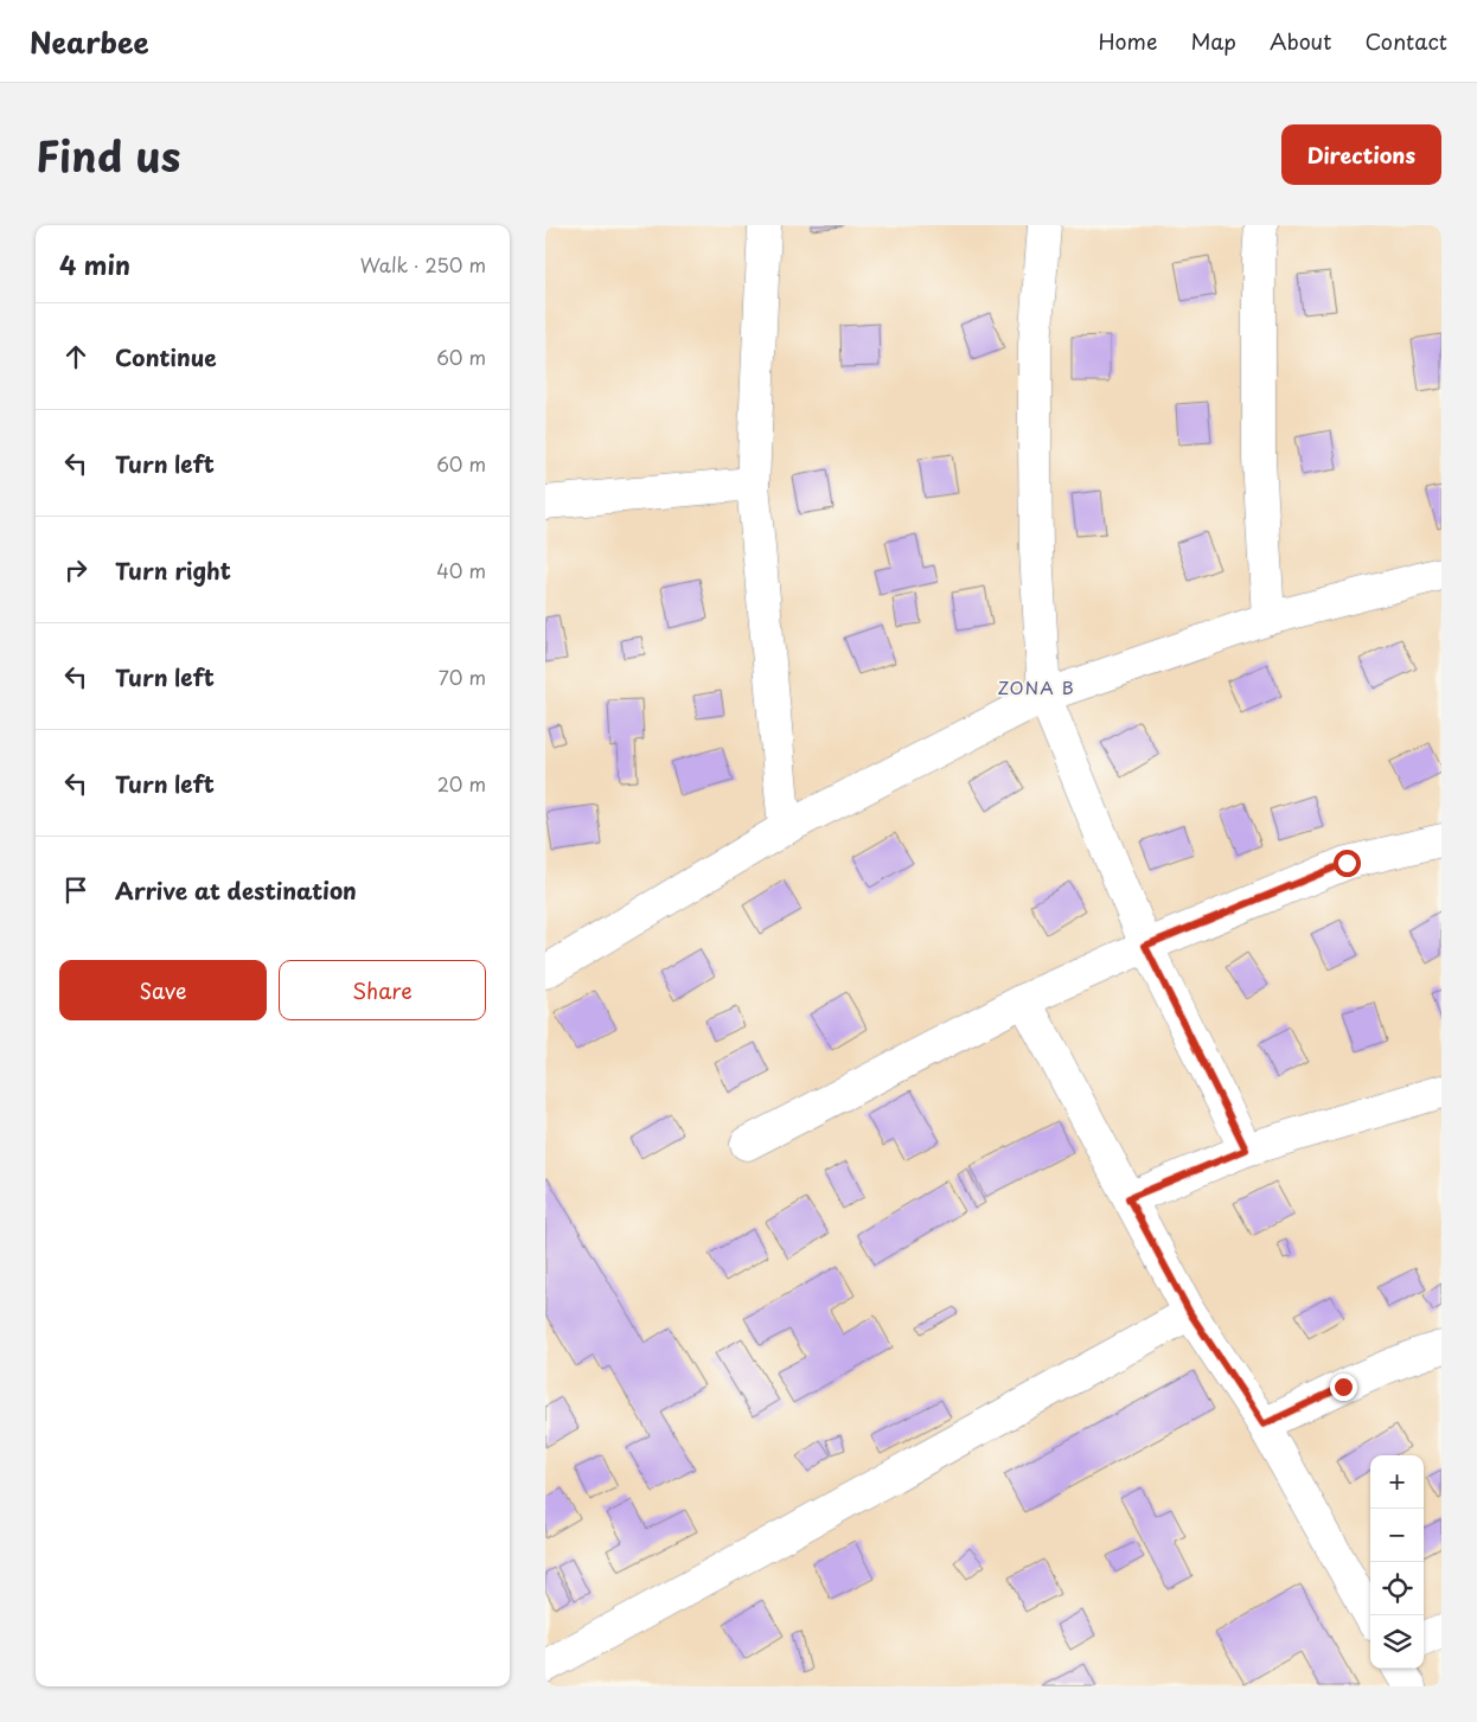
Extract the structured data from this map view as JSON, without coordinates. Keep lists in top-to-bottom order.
{
  "districts": ["ZONA B"],
  "page": {
    "header": "Nearbee",
    "nav": [
      "Home",
      "Map",
      "About",
      "Contact"
    ],
    "title": "Find us",
    "buttons": [
      "Directions",
      ["Save", "Share"]
    ],
    "heading": ["4 min", "Walk · 250 m"],
    "list": [
      ["Continue", "60 m"],
      ["Turn left", "60 m"],
      ["Turn right", "40 m"],
      ["Turn left", "70 m"],
      ["Turn left", "20 m"],
      "Arrive at destination"
    ],
    "map_buttons": ["+", "−"]
  }
}
